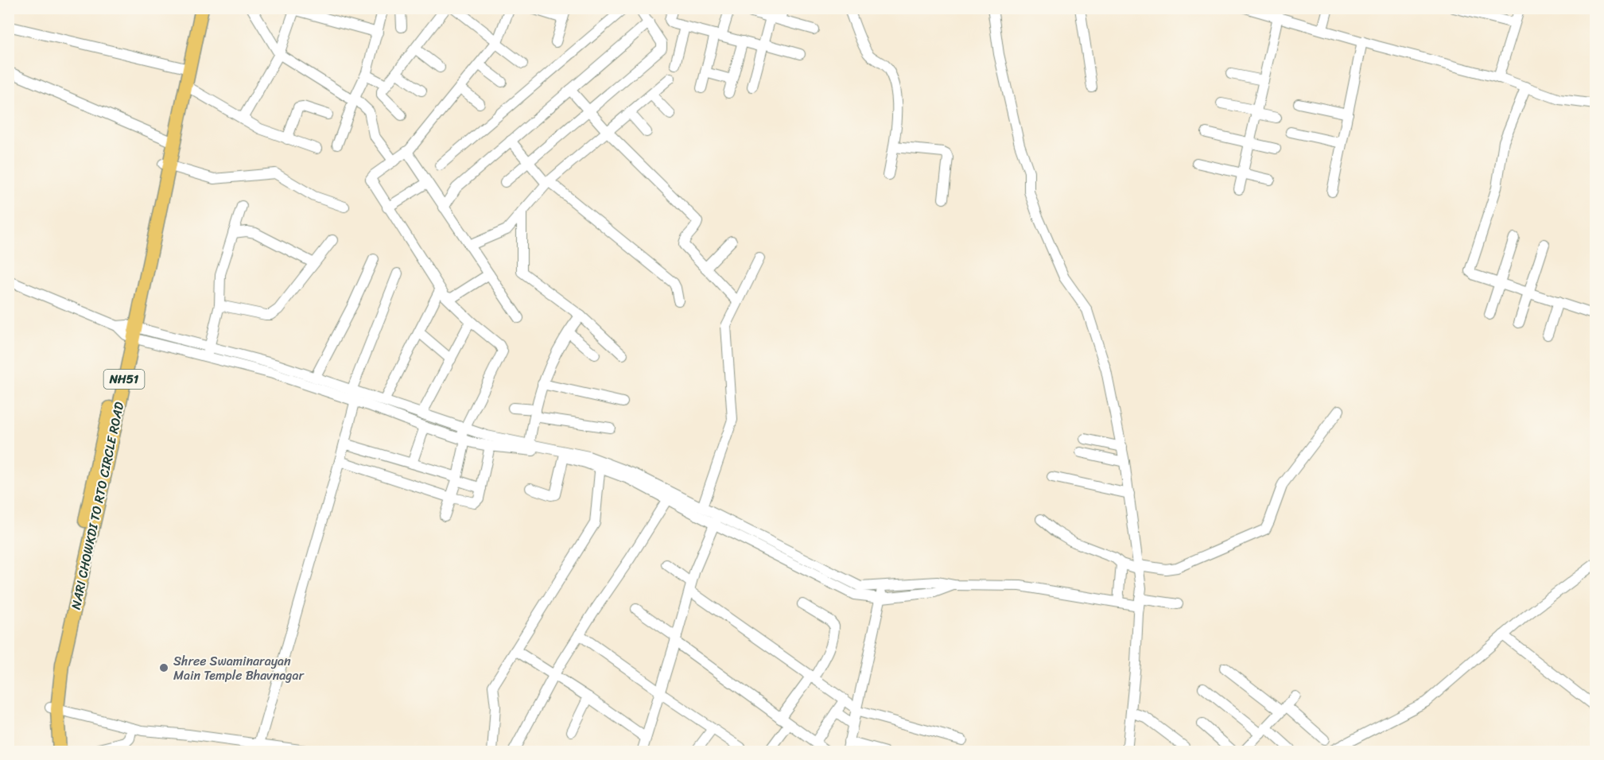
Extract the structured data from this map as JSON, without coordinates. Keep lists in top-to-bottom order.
{
  "streets": {
    "highway": ["NH51", "NARI CHOWKDI TO RTO CIRCLE ROAD"]
  },
  "crossings": [
    ["NH51", "NARI CHOWKDI TO RTO CIRCLE ROAD"]
  ],
  "places": ["Shree Swaminarayan Main Temple Bhavnagar"]
}
